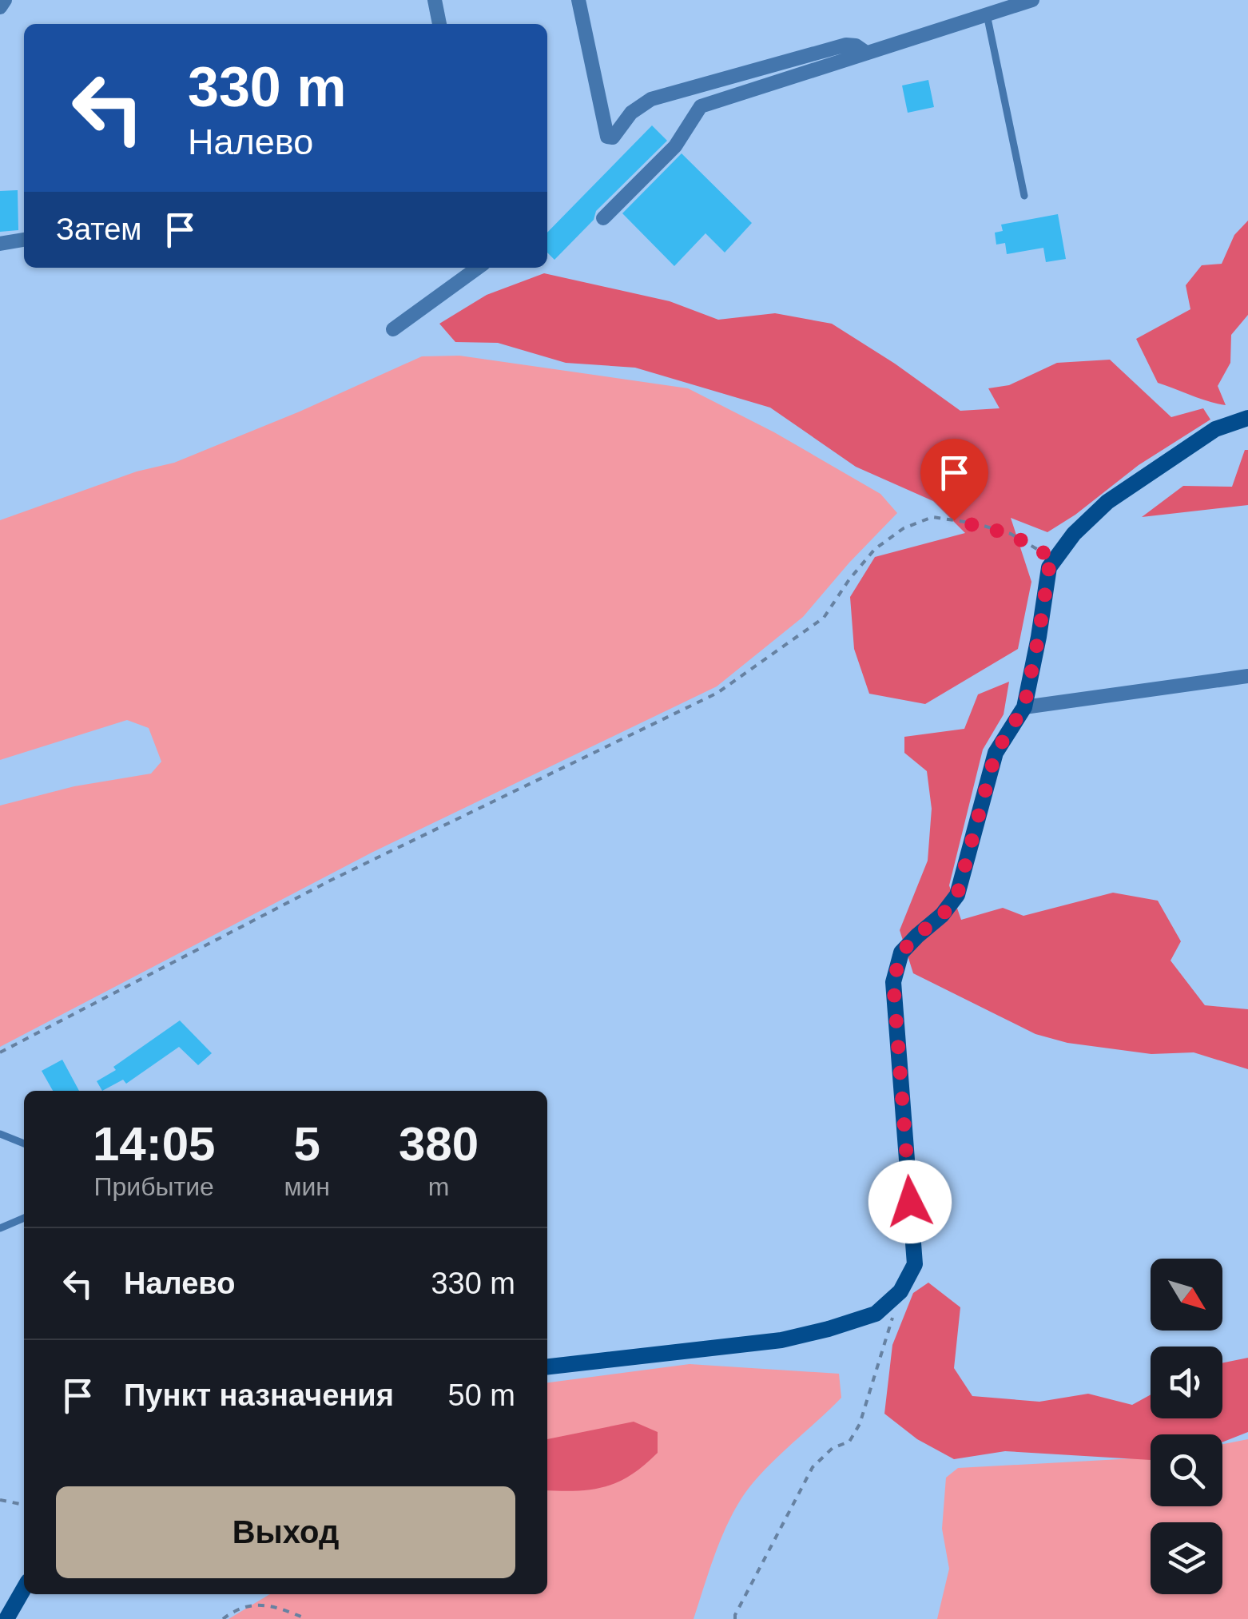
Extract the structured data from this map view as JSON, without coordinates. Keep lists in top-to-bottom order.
{
  "north": "bottom right",
  "page": {
    "turn": ["330 m", "Налево"],
    "then": "Затем",
    "eta": [
      "14:05",
      "Прибытие",
      "5",
      "мин",
      "380",
      "m"
    ],
    "list": [
      {
        "name": "Налево",
        "value": "330 m"
      },
      {
        "name": "Пункт назначения",
        "value": "50 m"
      }
    ],
    "buttons": "Выход"
  }
}
